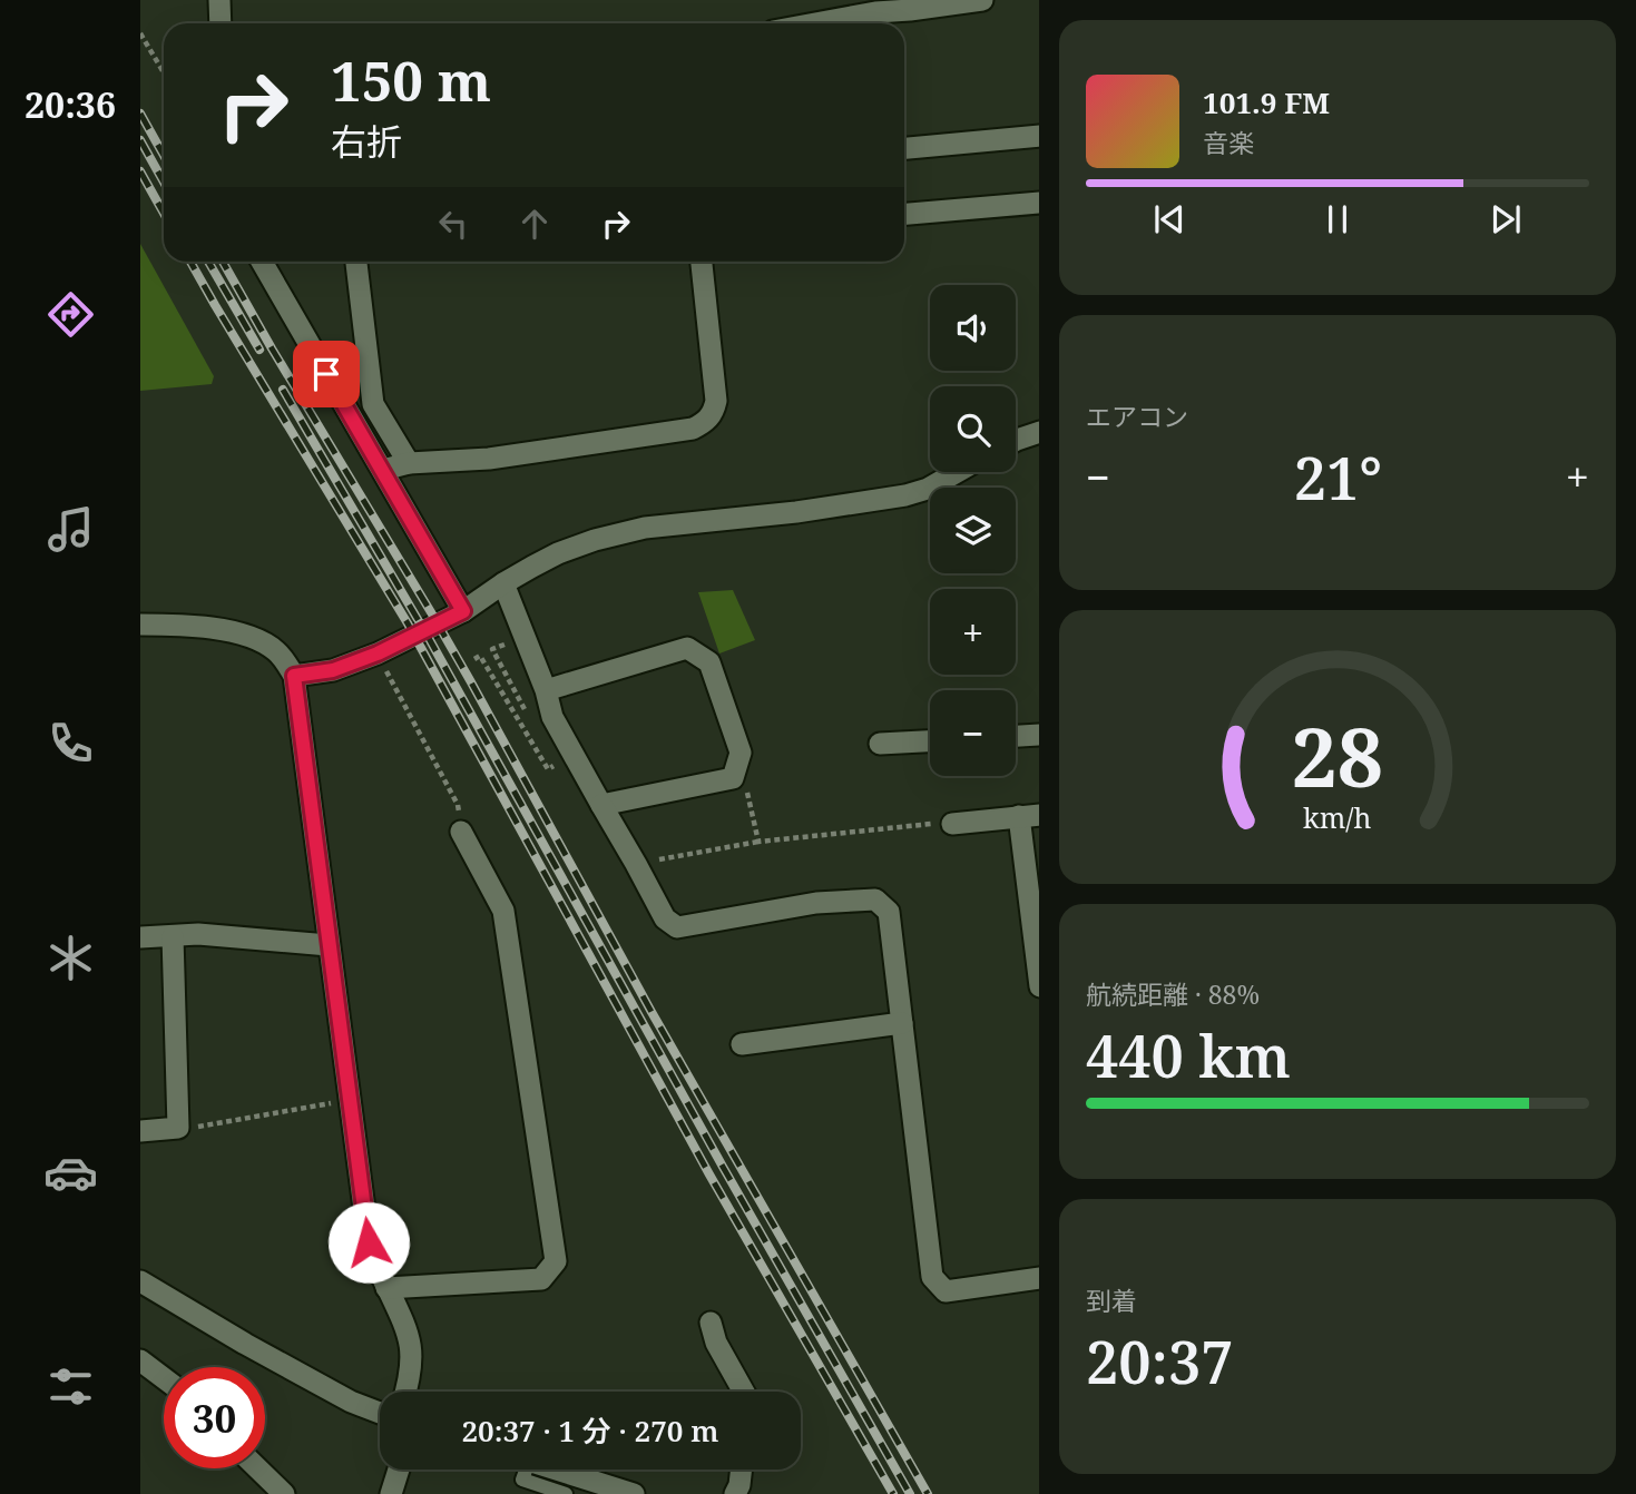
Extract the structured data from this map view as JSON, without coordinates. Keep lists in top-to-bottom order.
{
  "page": {
    "tabs": "20:36",
    "turn": ["150 m", "右折"],
    "song": ["101.9 FM", "音楽"],
    "map_buttons": ["+", "−"],
    "tile": [
      "エアコン",
      ["航続距離 · 88%", "440 km"],
      ["到着", "20:37"]
    ],
    "heat": ["−", "21°", "+"],
    "limit": "30",
    "trip": "20:37 · 1 分 · 270 m",
    "gauge": ["28", "km/h"]
  }
}
